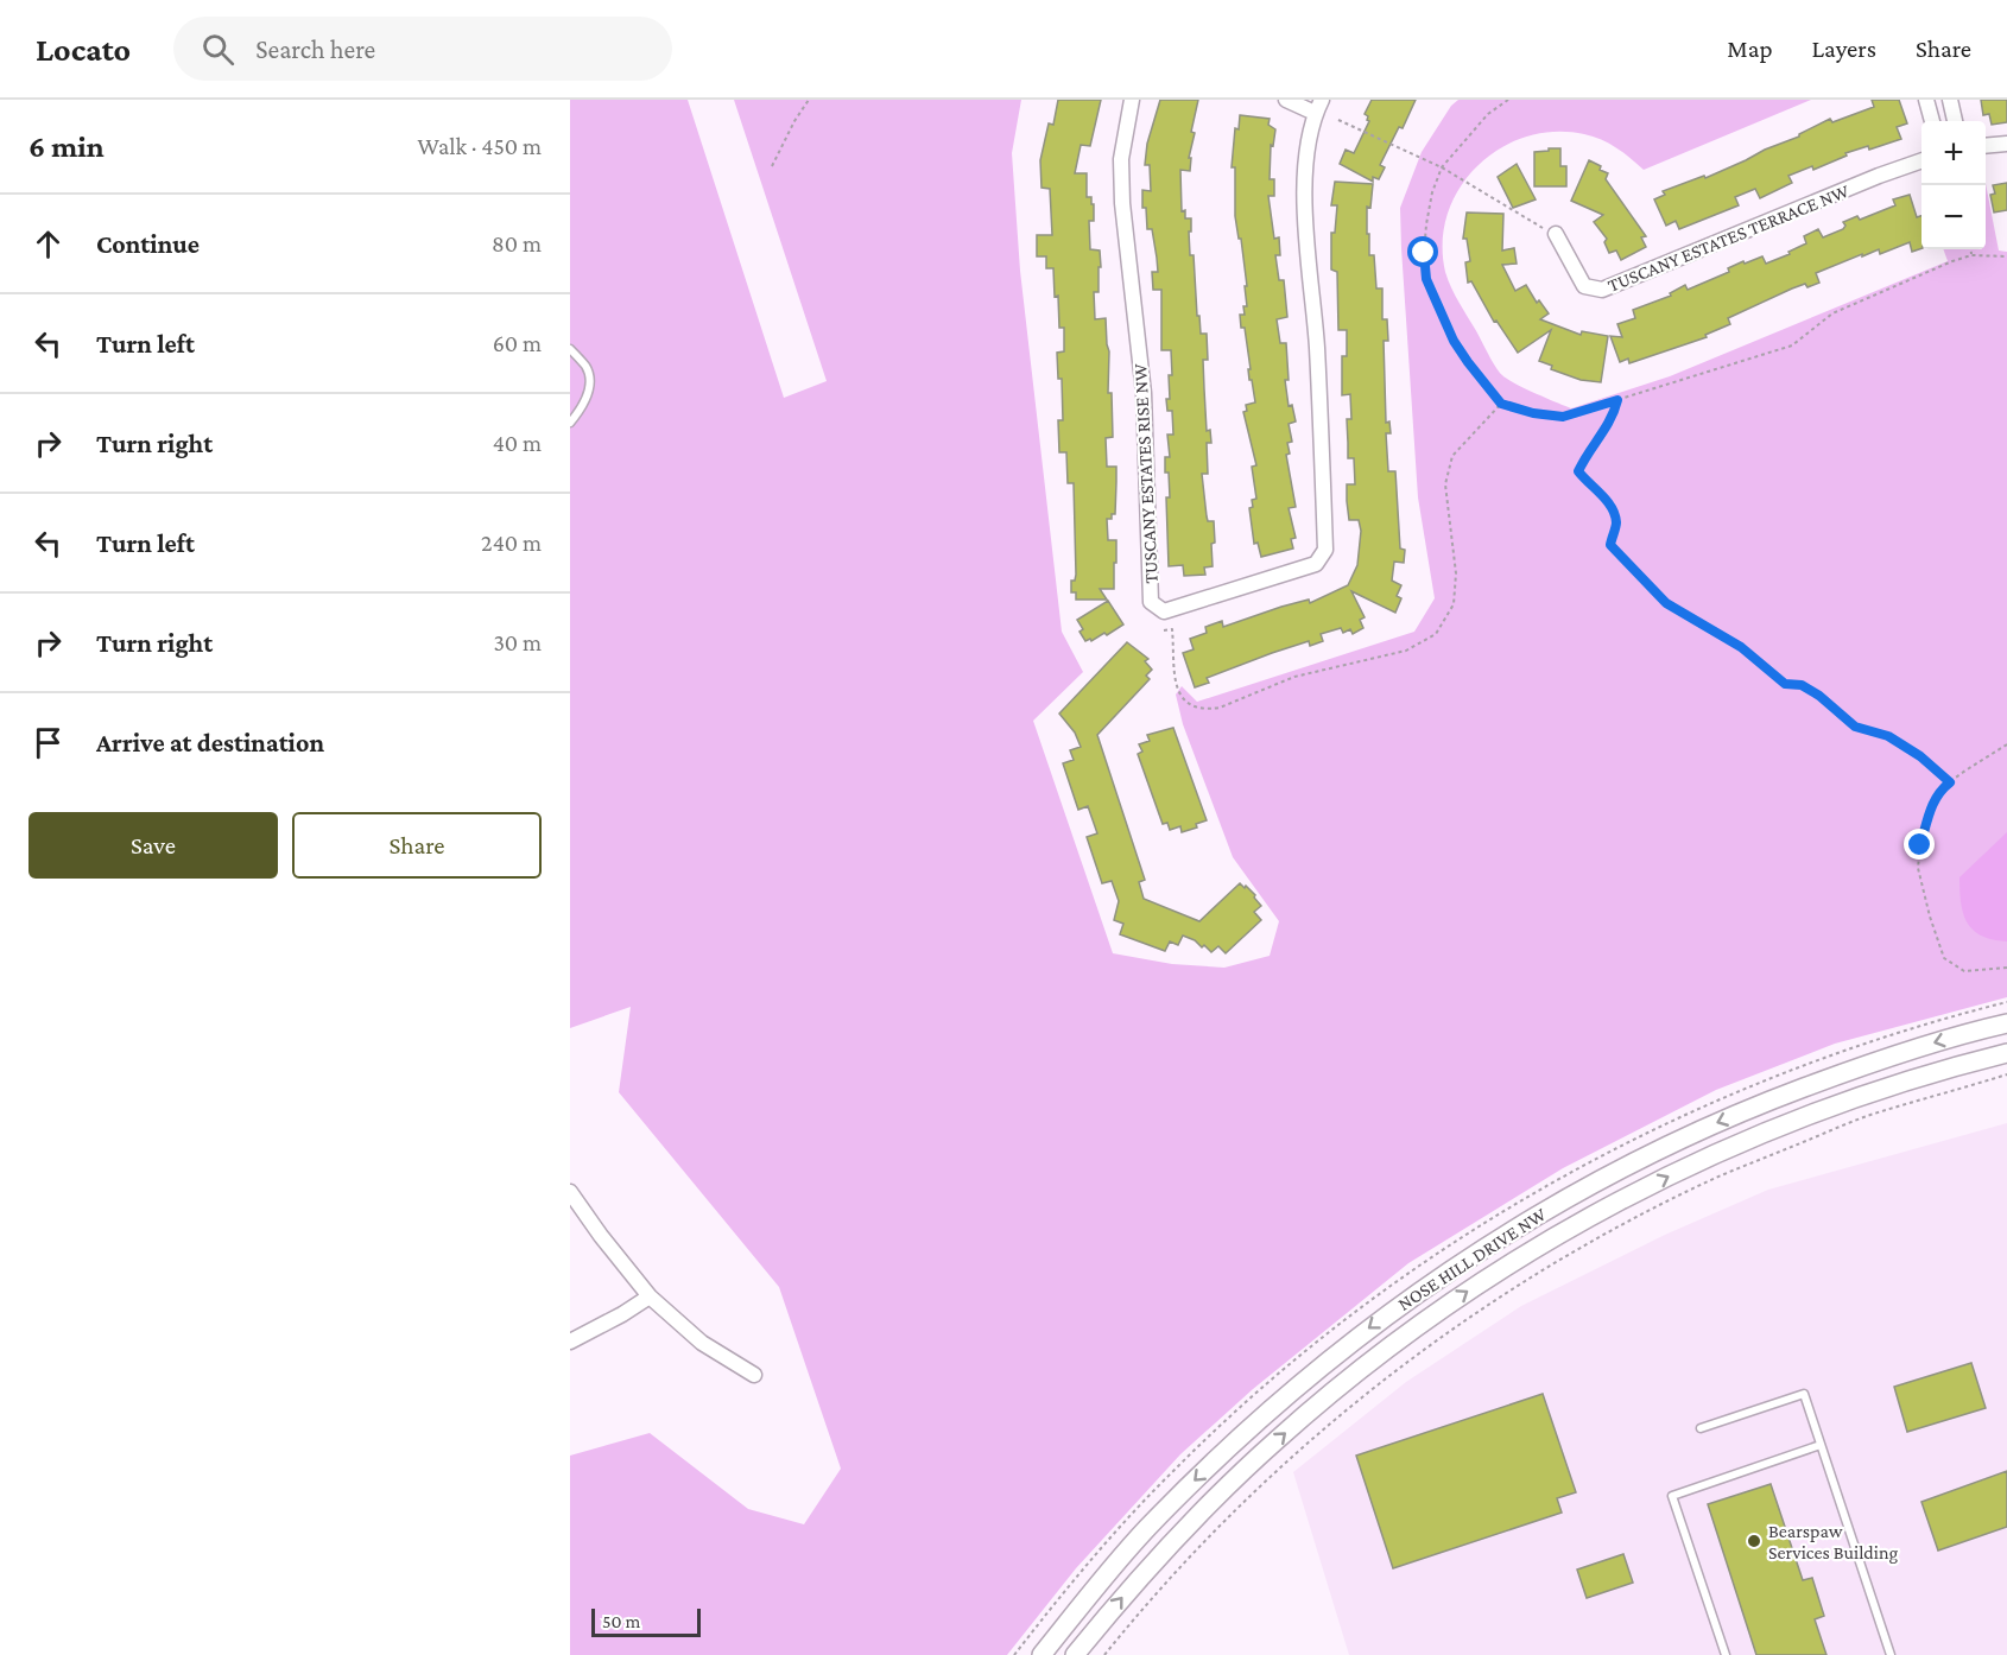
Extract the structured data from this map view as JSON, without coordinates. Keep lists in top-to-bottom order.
{
  "streets": {
    "street": ["TUSCANY ESTATES TERRACE NW", "TUSCANY ESTATES RISE NW", "NOSE HILL DRIVE NW"]
  },
  "places": ["Bearspaw Services Building"],
  "scale_bar": "50 m",
  "page": {
    "header": "Locato",
    "search": "Search here",
    "nav": ["Map", "Layers", "Share"],
    "heading": ["6 min", "Walk · 450 m"],
    "map_buttons": ["+", "−"],
    "list": [
      ["Continue", "80 m"],
      ["Turn left", "60 m"],
      ["Turn right", "40 m"],
      ["Turn left", "240 m"],
      ["Turn right", "30 m"],
      "Arrive at destination"
    ],
    "buttons": ["Save", "Share"],
    "scale": "50 m"
  }
}
